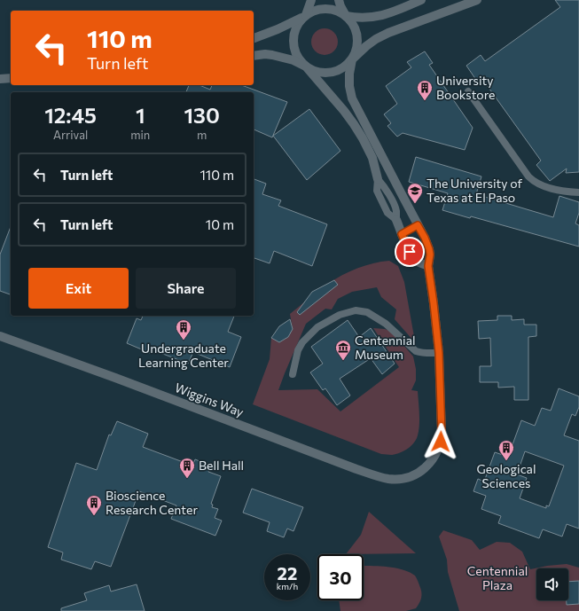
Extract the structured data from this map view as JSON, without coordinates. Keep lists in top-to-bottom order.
{
  "streets": {
    "street": ["Wiggins Way"]
  },
  "parks": ["Centennial Plaza"],
  "places": {
    "building": [
      "University Bookstore",
      "Undergraduate Learning Center",
      "Geological Sciences",
      "Bell Hall",
      "Bioscience Research Center"
    ],
    "school or university": ["The University of Texas at El Paso"],
    "museum": ["Centennial Museum"]
  },
  "page": {
    "turn": ["110 m", "Turn left"],
    "eta": [
      "12:45",
      "Arrival",
      "1",
      "min",
      "130",
      "m"
    ],
    "list": [
      {
        "name": "Turn left",
        "value": "110 m"
      },
      {
        "name": "Turn left",
        "value": "10 m"
      }
    ],
    "buttons": ["Exit", "Share"],
    "speed": "22 km/h",
    "limit": "30"
  }
}
